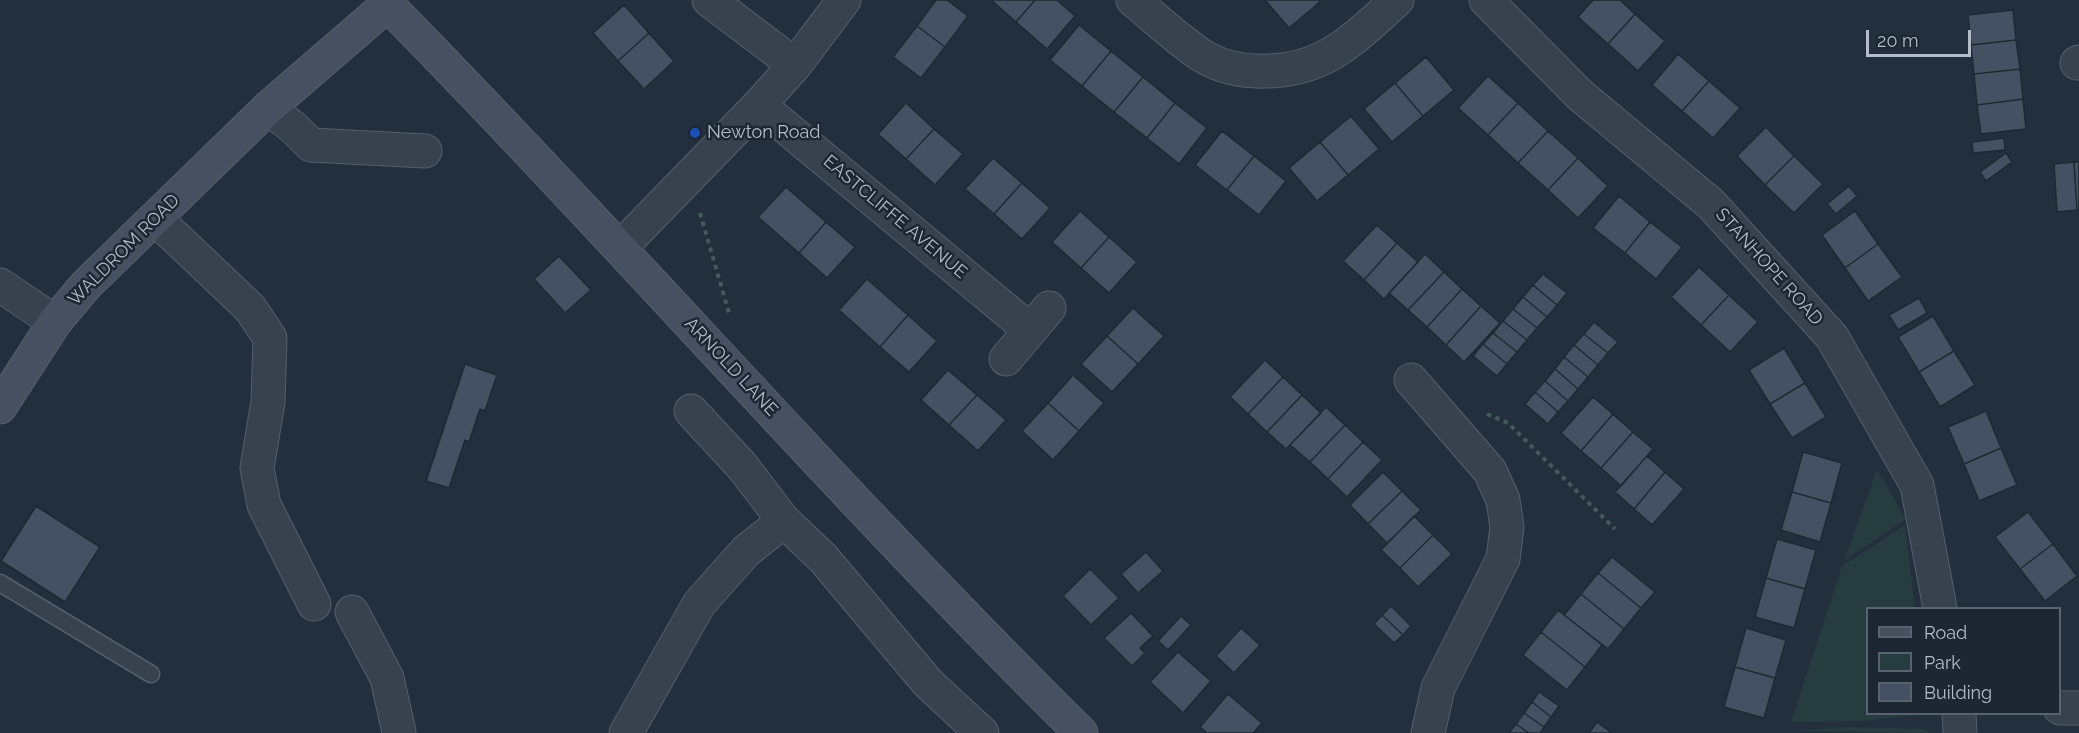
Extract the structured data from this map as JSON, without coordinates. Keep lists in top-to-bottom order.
{
  "streets": {
    "street": [
      "EASTCLIFFE AVENUE",
      "WALDROM ROAD",
      "STANHOPE ROAD",
      "ARNOLD LANE"
    ]
  },
  "crossings": [
    ["WALDROM ROAD", "ARNOLD LANE"]
  ],
  "places": ["Newton Road"],
  "legend": ["Road", "Park", "Building"],
  "scale_bar": "20 m"
}
